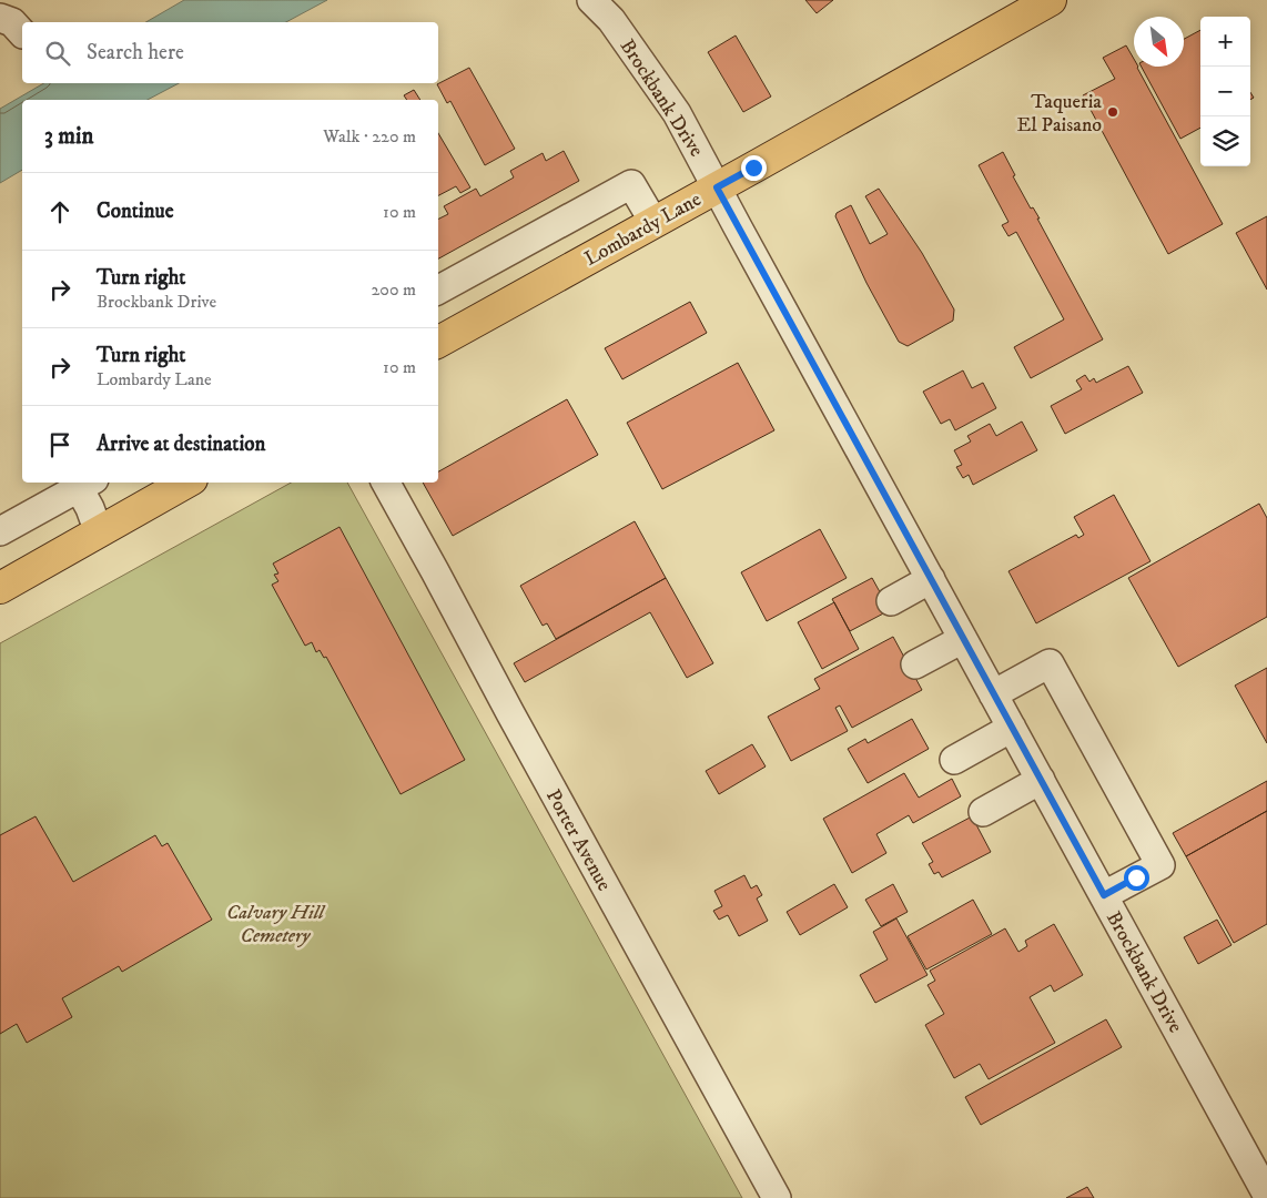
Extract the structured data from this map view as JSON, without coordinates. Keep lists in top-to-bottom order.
{
  "streets": {
    "main road": ["Lombardy Lane"],
    "street": ["Brockbank Drive", "Porter Avenue"]
  },
  "crossings": [
    ["Brockbank Drive", "Lombardy Lane"]
  ],
  "parks": ["Calvary Hill Cemetery"],
  "places": ["Taqueria El Paisano"],
  "north": "bottom right",
  "page": {
    "map_buttons": ["+", "−"],
    "search": "Search here",
    "heading": ["3 min", "Walk · 220 m"],
    "list": [
      ["Continue", "10 m"],
      ["Turn right", "Brockbank Drive", "200 m"],
      ["Turn right", "Lombardy Lane", "10 m"],
      "Arrive at destination"
    ]
  }
}
